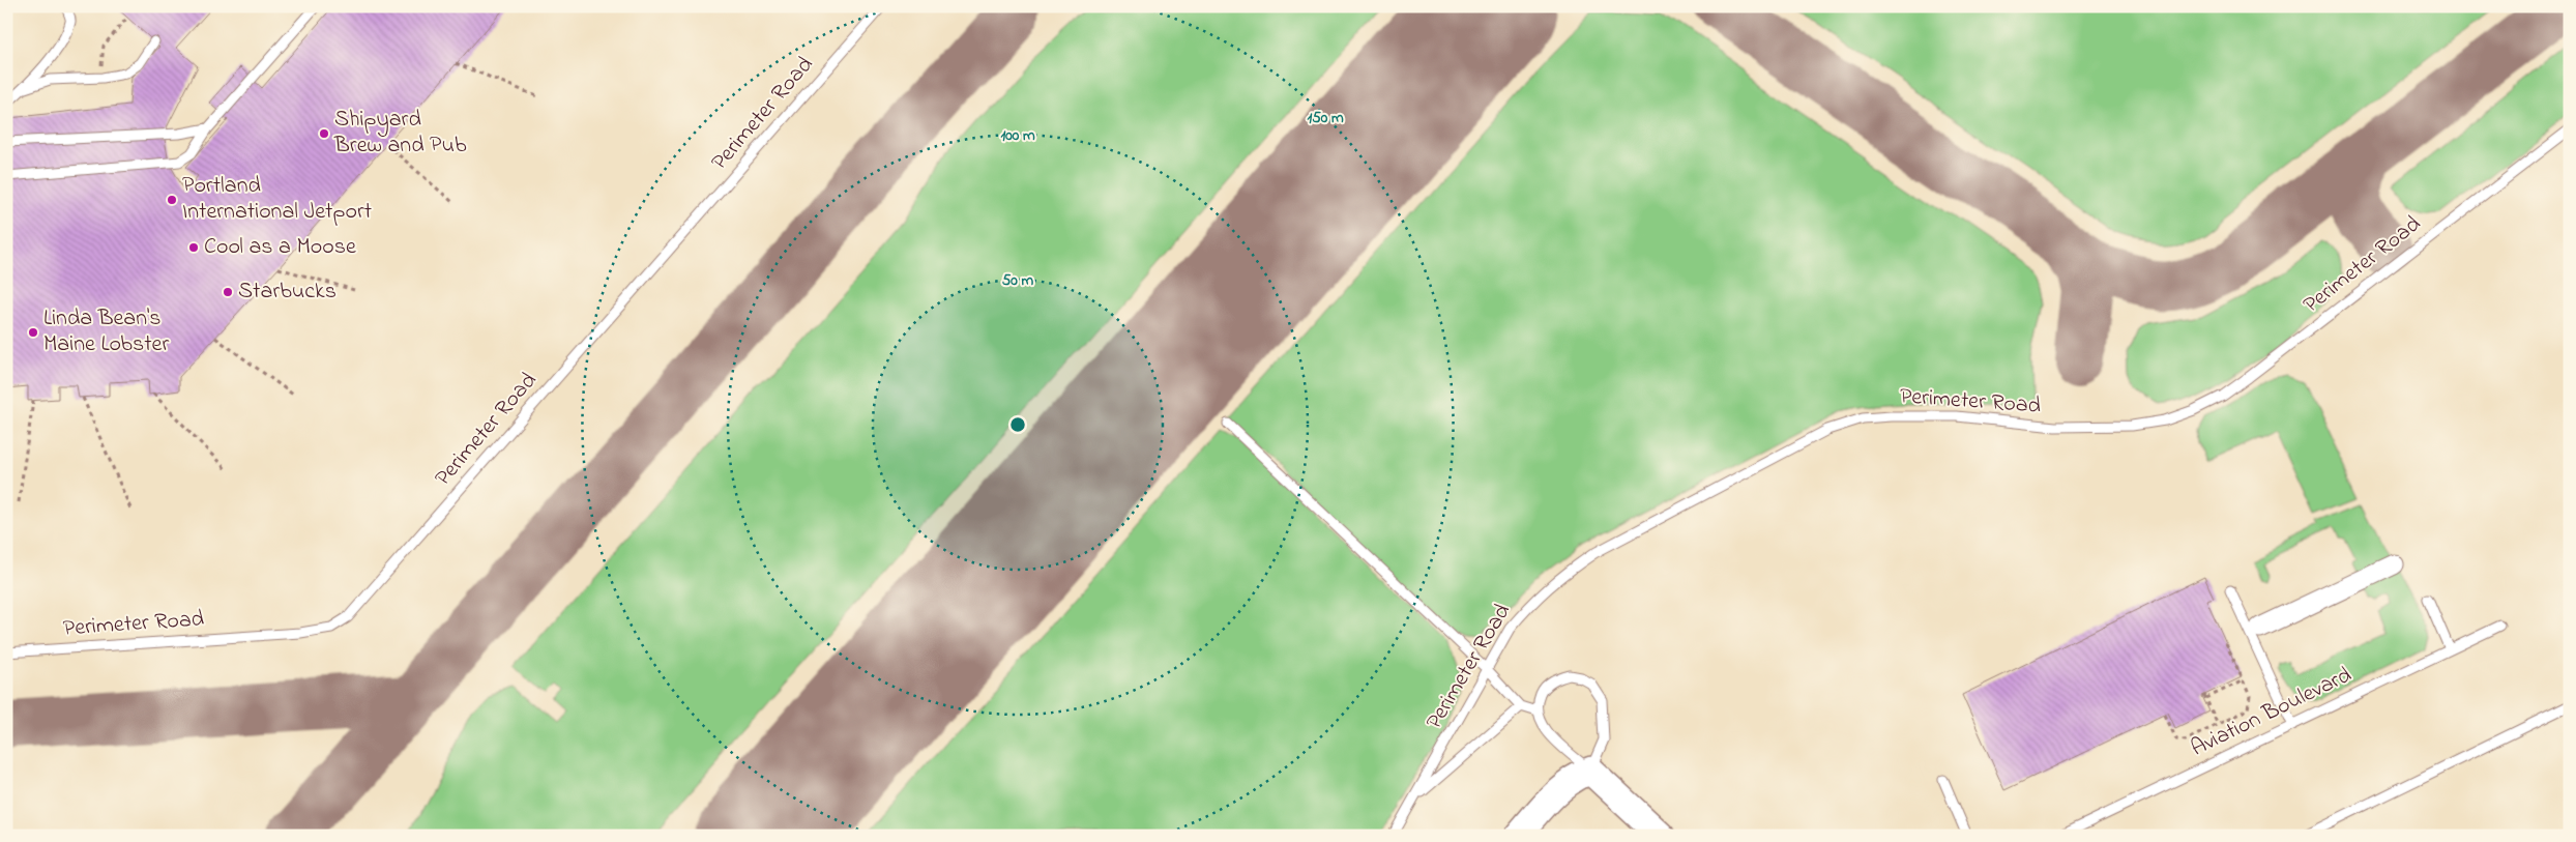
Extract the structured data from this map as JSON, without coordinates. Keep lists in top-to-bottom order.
{
  "streets": {
    "lane": ["Perimeter Road", "Aviation Boulevard"]
  },
  "places": [
    "Shipyard Brew and Pub",
    "Portland International Jetport",
    "Cool as a Moose",
    "Starbucks",
    "Linda Bean's Maine Lobster"
  ],
  "rings": ["150 m", "100 m", "50 m"]
}
